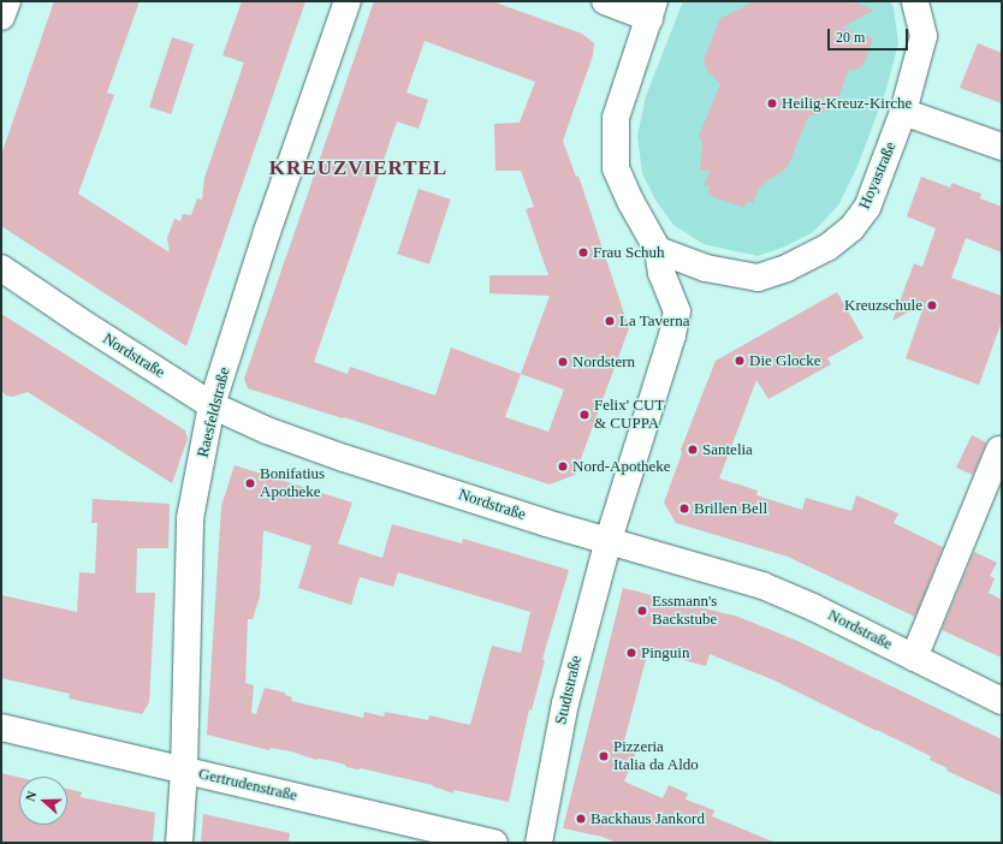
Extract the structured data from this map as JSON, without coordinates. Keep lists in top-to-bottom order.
{
  "streets": {
    "street": [
      "Hoyastraße",
      "Nordstraße",
      "Raesfeldstraße",
      "Studtstraße",
      "Gertrudenstraße"
    ]
  },
  "crossings": [
    ["Nordstraße", "Raesfeldstraße"],
    ["Nordstraße", "Studtstraße"],
    ["Raesfeldstraße", "Gertrudenstraße"]
  ],
  "districts": ["KREUZVIERTEL"],
  "places": [
    "Heilig-Kreuz-Kirche",
    "Frau Schuh",
    "Kreuzschule",
    "La Taverna",
    "Die Glocke",
    "Nordstern",
    "Felix' CUT & CUPPA",
    "Santelia",
    "Nord-Apotheke",
    "Bonifatius Apotheke",
    "Brillen Bell",
    "Essmann's Backstube",
    "Pinguin",
    "Pizzeria Italia da Aldo",
    "Backhaus Jankord"
  ],
  "scale_bar": "20 m",
  "north": "left"
}
